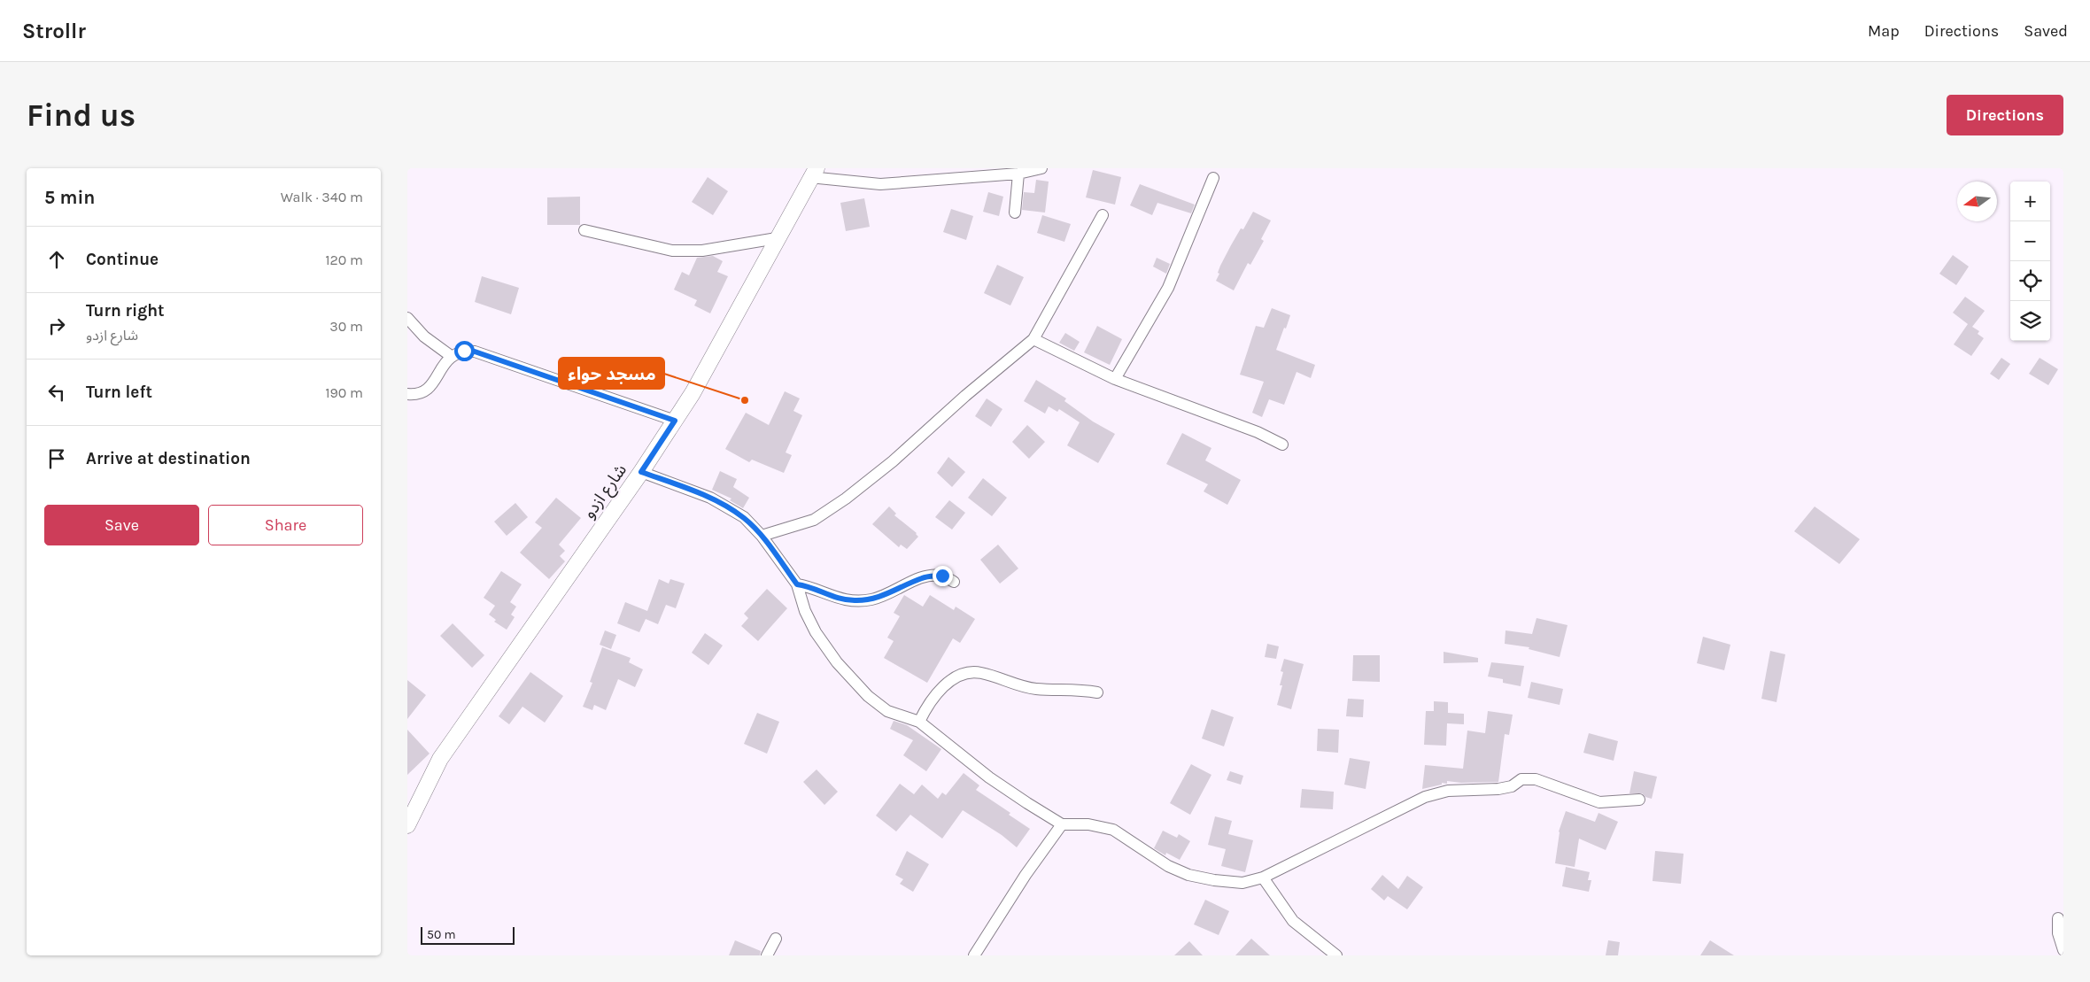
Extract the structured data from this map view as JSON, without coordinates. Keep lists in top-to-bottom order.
{
  "streets": {
    "street": ["شارع ازدو"]
  },
  "places": ["مسجد حواء"],
  "scale_bar": "50 m",
  "north": "left",
  "page": {
    "header": "Strollr",
    "nav": ["Map", "Directions", "Saved"],
    "buttons": [
      "Directions",
      ["Save", "Share"]
    ],
    "title": "Find us",
    "heading": ["5 min", "Walk · 340 m"],
    "map_buttons": ["+", "−"],
    "list": [
      ["Continue", "120 m"],
      ["Turn right", "شارع ازدو", "30 m"],
      ["Turn left", "190 m"],
      "Arrive at destination"
    ],
    "scale": "50 m"
  }
}
